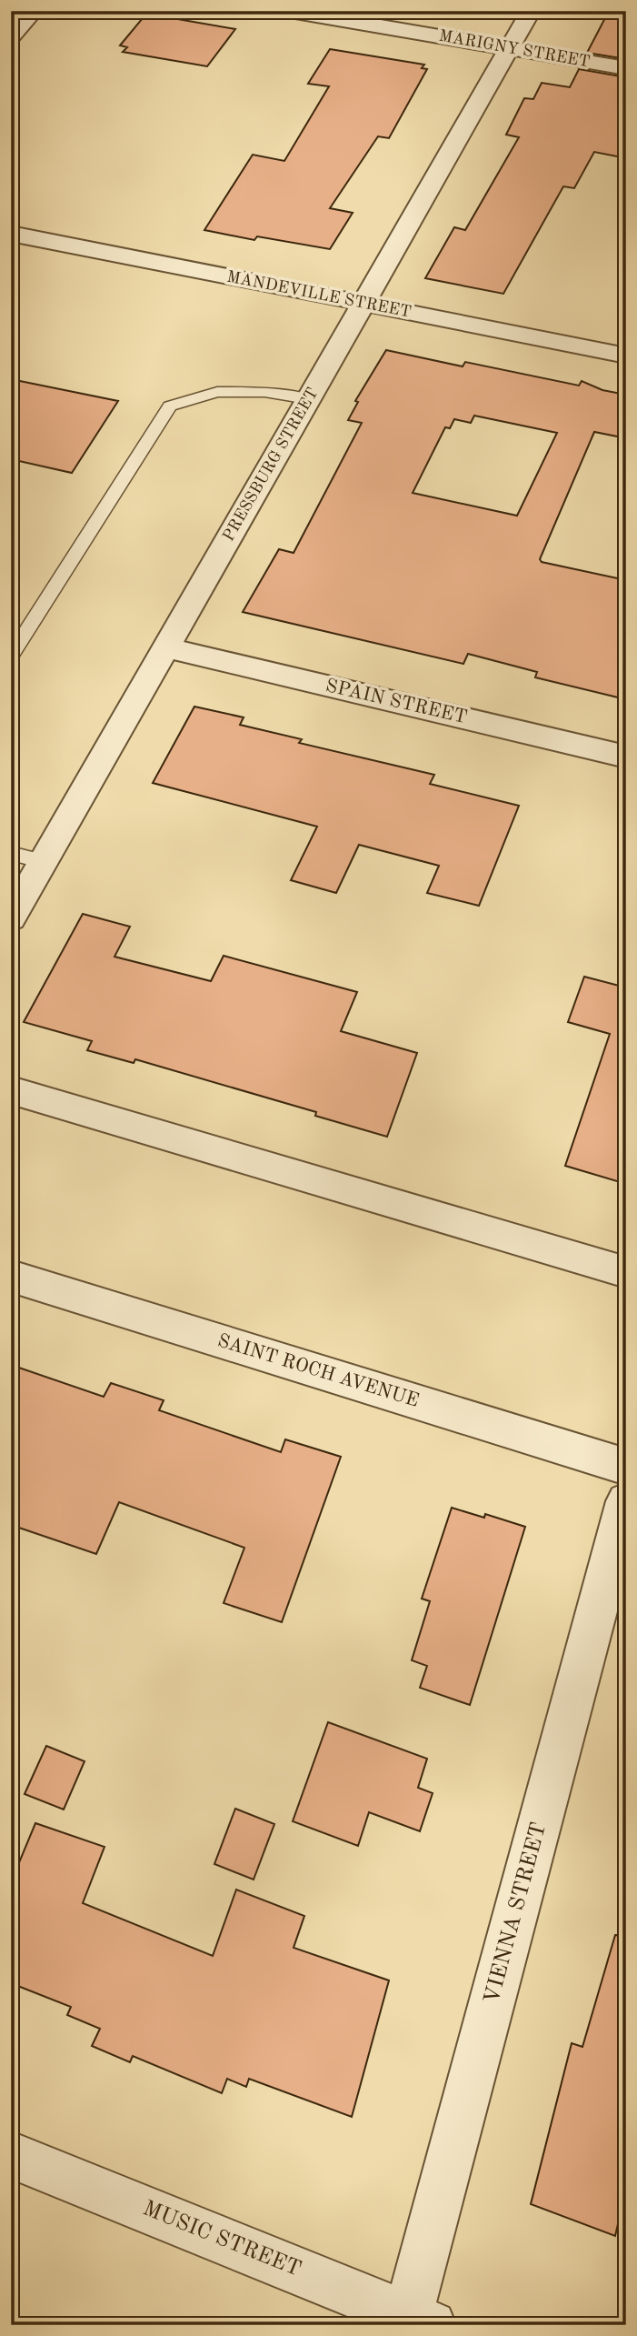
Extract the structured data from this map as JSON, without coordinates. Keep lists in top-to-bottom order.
{
  "streets": {
    "street": [
      "MARIGNY STREET",
      "MANDEVILLE STREET",
      "PRESSBURG STREET",
      "SPAIN STREET",
      "SAINT ROCH AVENUE",
      "VIENNA STREET",
      "MUSIC STREET"
    ]
  },
  "crossings": [
    ["MARIGNY STREET", "PRESSBURG STREET"],
    ["MANDEVILLE STREET", "PRESSBURG STREET"],
    ["PRESSBURG STREET", "SPAIN STREET"],
    ["VIENNA STREET", "MUSIC STREET"]
  ]
}
